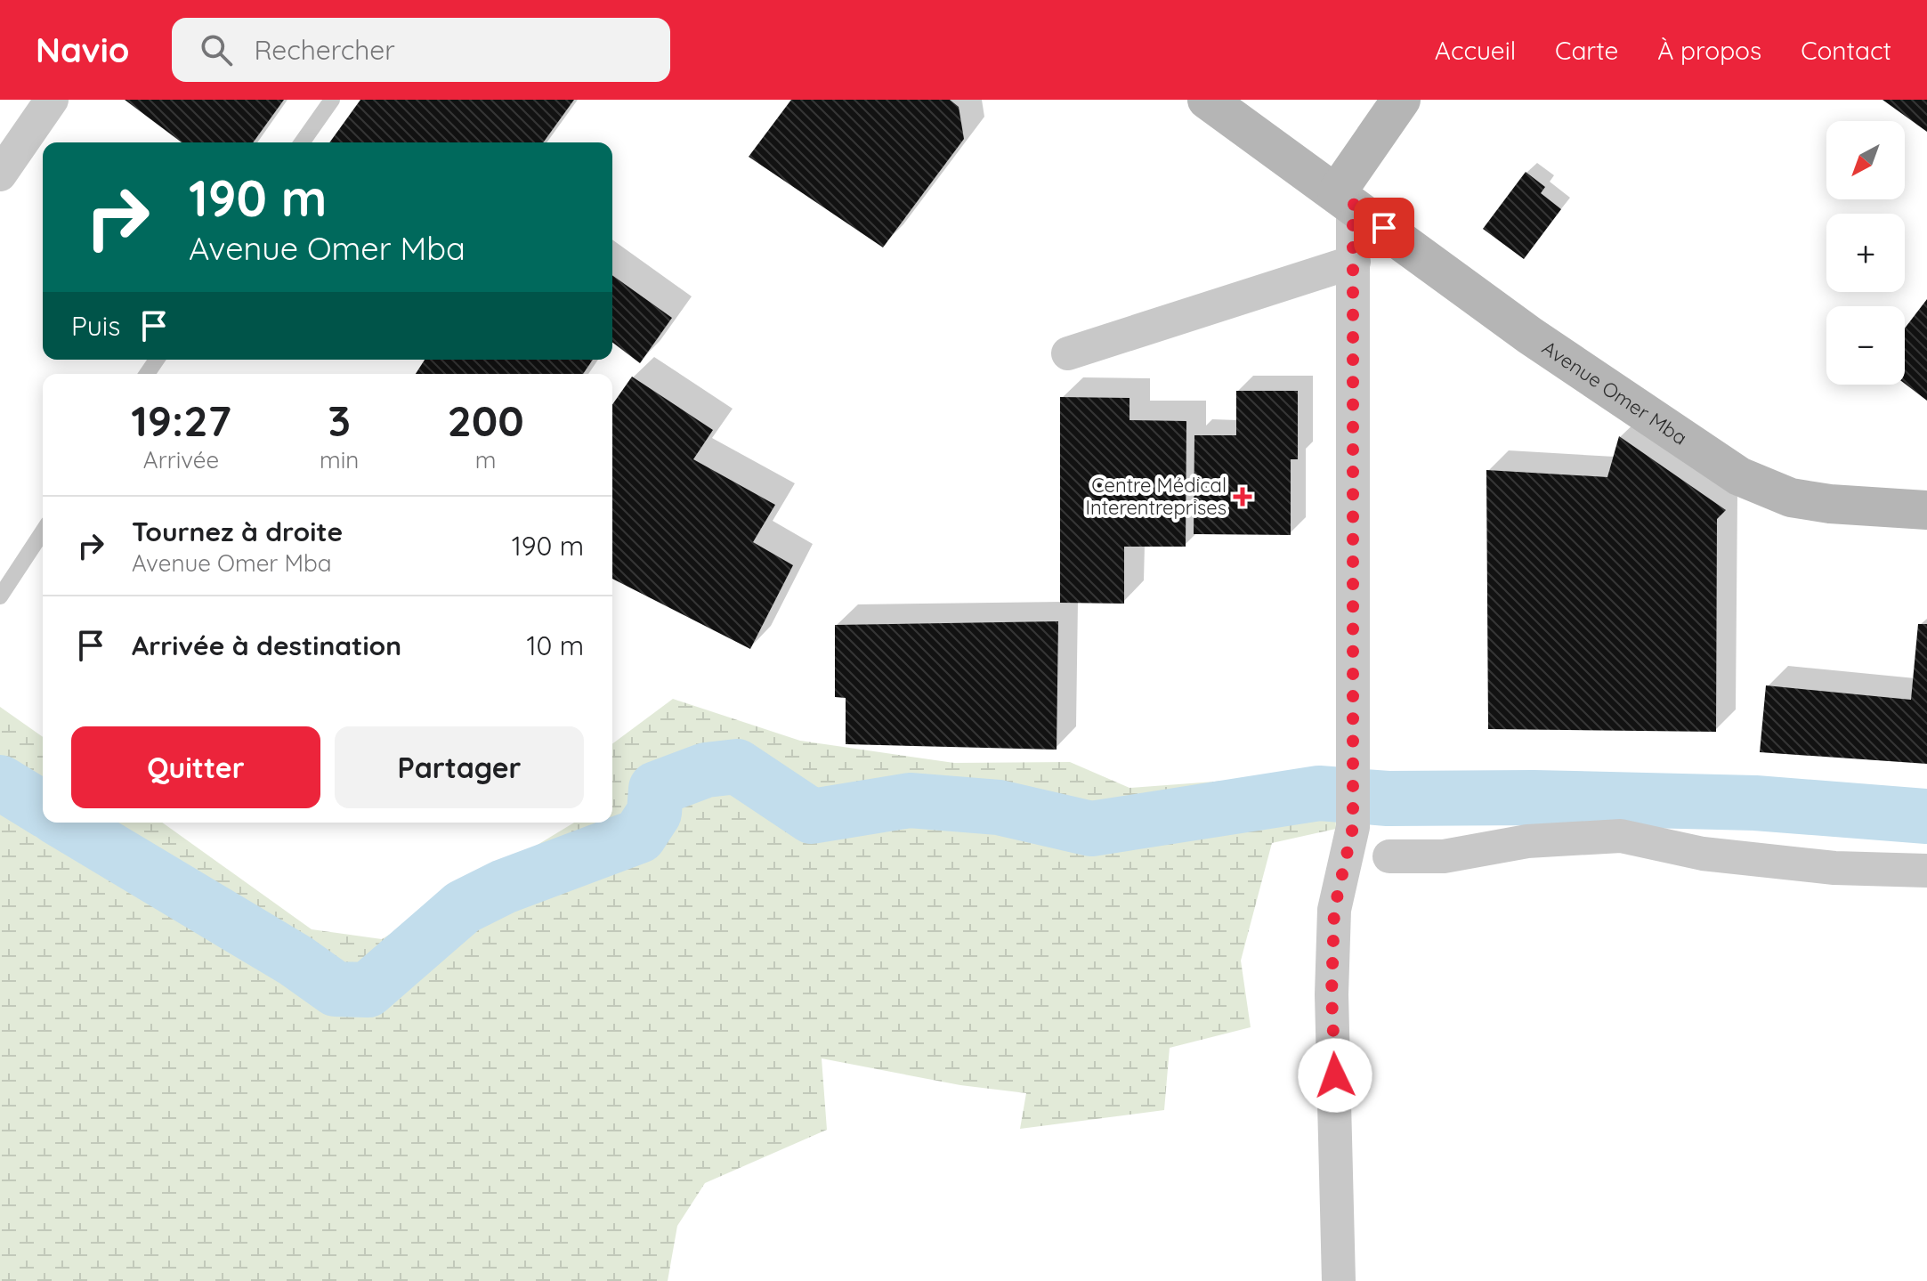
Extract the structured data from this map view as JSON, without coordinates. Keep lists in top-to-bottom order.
{
  "streets": {
    "street": ["Avenue Omer Mba"]
  },
  "places": {
    "health": ["Centre Médical Interentreprises"]
  },
  "north": "bottom left",
  "page": {
    "header": "Navio",
    "search": "Rechercher",
    "nav": [
      "Accueil",
      "Carte",
      "À propos",
      "Contact"
    ],
    "map_buttons": ["+", "−"],
    "turn": ["190 m", "Avenue Omer Mba"],
    "then": "Puis",
    "eta": [
      "19:27",
      "Arrivée",
      "3",
      "min",
      "200",
      "m"
    ],
    "list": [
      {
        "name": "Tournez à droite",
        "note": "Avenue Omer Mba",
        "value": "190 m"
      },
      {
        "name": "Arrivée à destination",
        "value": "10 m"
      }
    ],
    "buttons": ["Quitter", "Partager"]
  }
}
